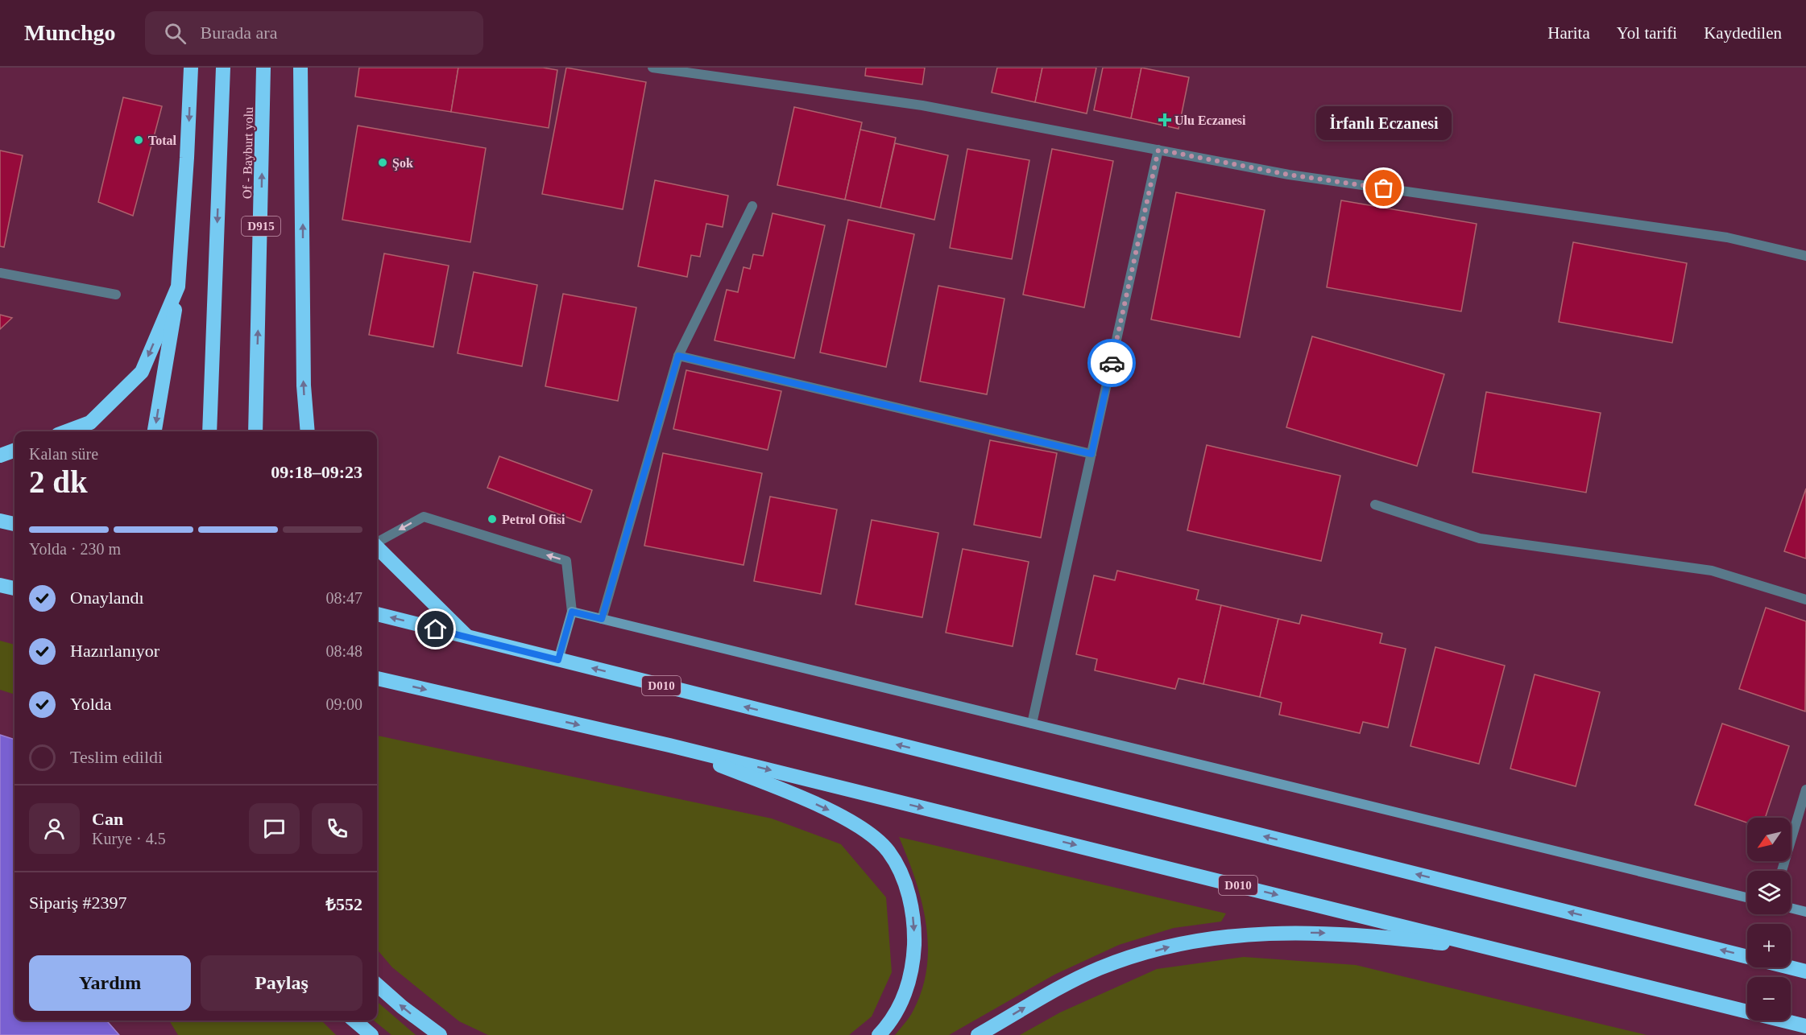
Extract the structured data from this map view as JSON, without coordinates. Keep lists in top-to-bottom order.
{
  "streets": {
    "highway": ["Of - Bayburt yolu", "D915", "D010"]
  },
  "places": {
    "health": ["Ulu Eczanesi"],
    "other": [
      "Total",
      "Şok",
      "İrfanlı Eczanesi",
      "Petrol Ofisi"
    ]
  },
  "north": "bottom left",
  "page": {
    "header": "Munchgo",
    "search": "Burada ara",
    "nav": ["Harita", "Yol tarifi", "Kaydedilen"],
    "bubble": "İrfanlı Eczanesi",
    "heading": ["2 dk", "Kalan süre", "09:18–09:23"],
    "panel": [
      "Can",
      "Kurye · 4.5",
      "Sipariş #2397",
      "₺552"
    ],
    "bar": "Yolda · 230 m",
    "list": [
      ["Onaylandı", "08:47"],
      ["Hazırlanıyor", "08:48"],
      ["Yolda", "09:00"],
      "Teslim edildi"
    ],
    "map_buttons": ["+", "−"],
    "buttons": ["Yardım", "Paylaş"]
  }
}
